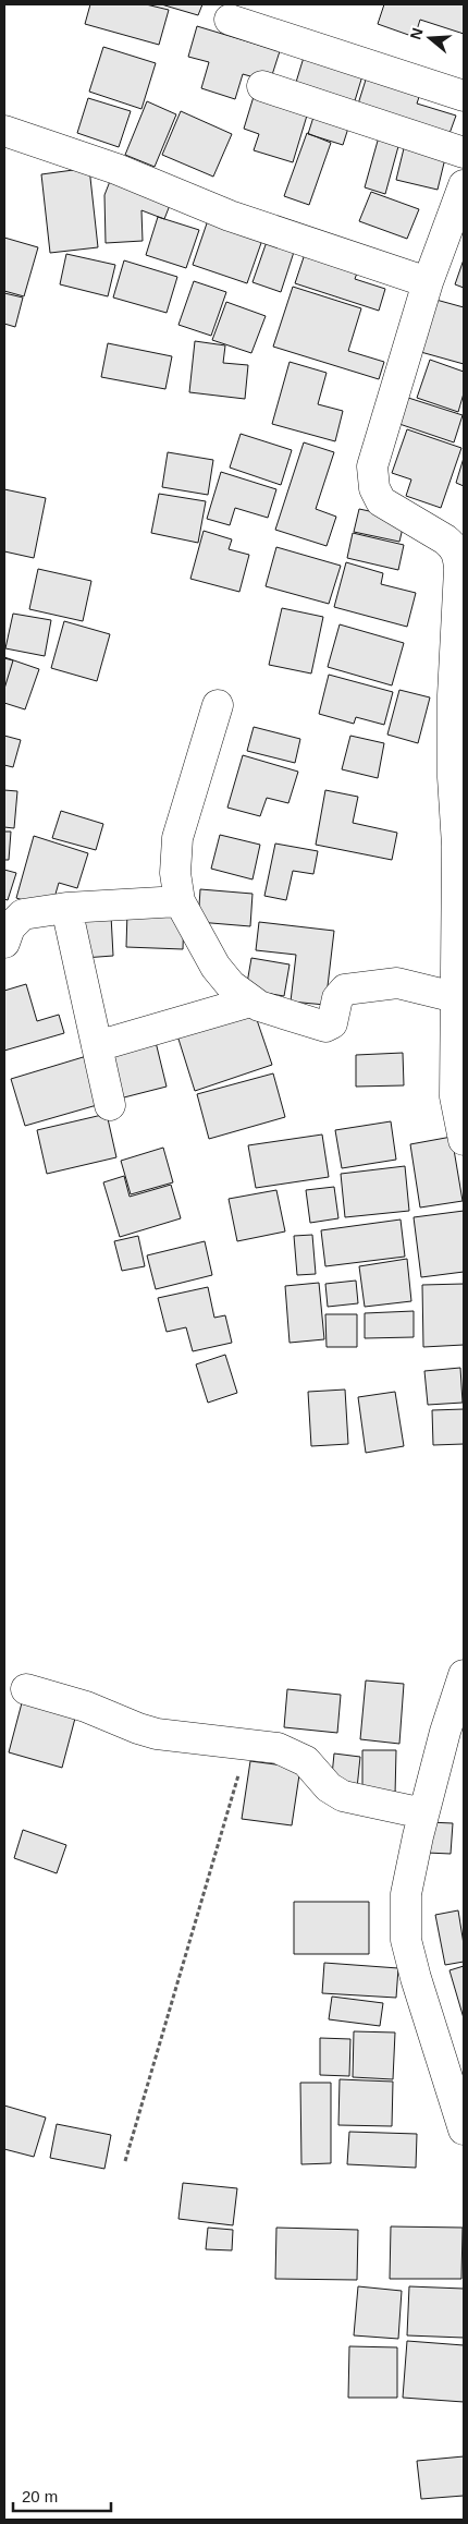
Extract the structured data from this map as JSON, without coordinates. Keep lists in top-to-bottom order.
{
  "scale_bar": "20 m",
  "north": "left"
}
